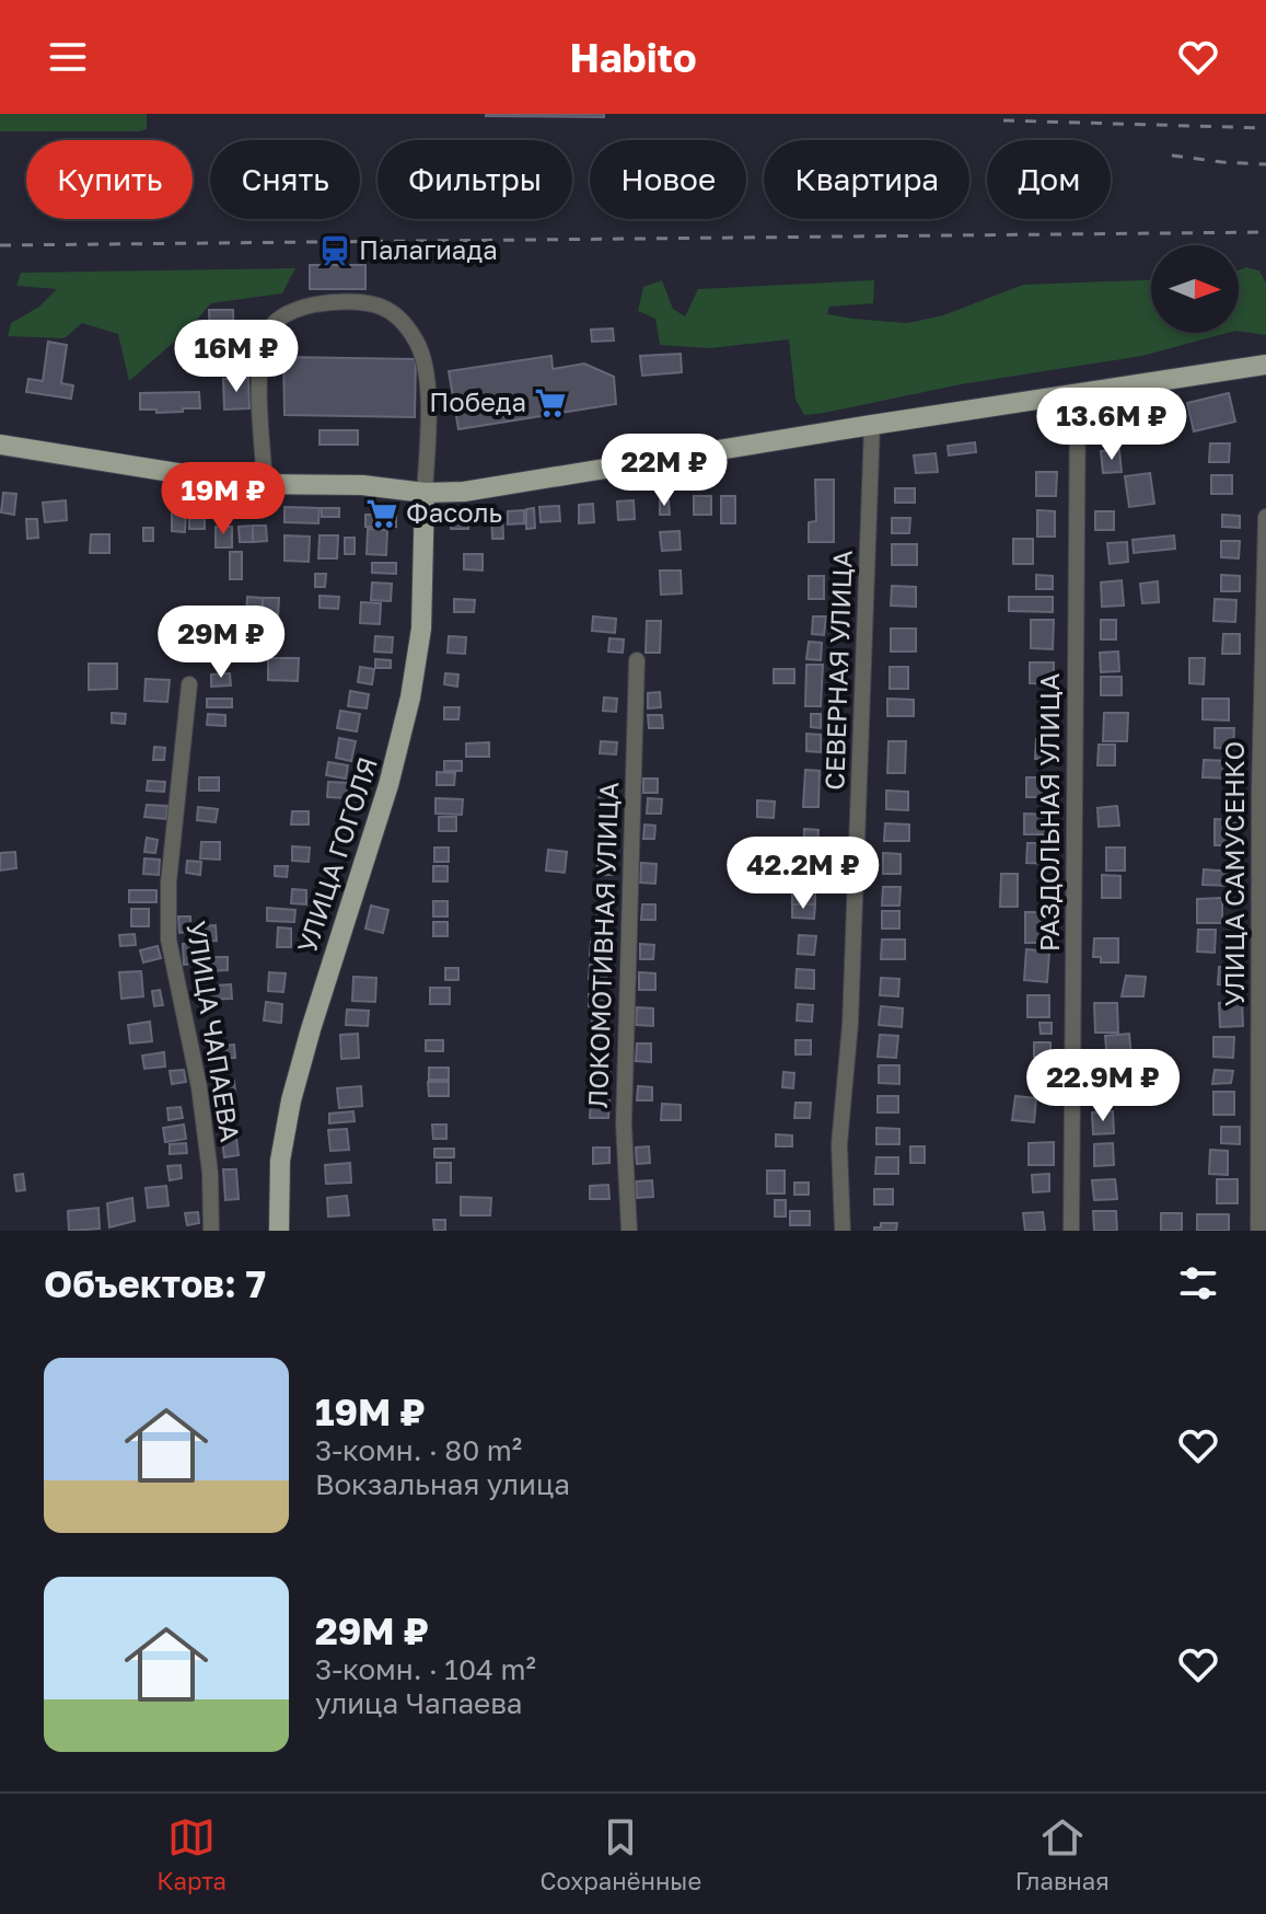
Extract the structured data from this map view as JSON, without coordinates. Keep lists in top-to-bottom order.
{
  "streets": {
    "main road": ["УЛИЦА ГОГОЛЯ"],
    "street": [
      "СЕВЕРНАЯ УЛИЦА",
      "РАЗДОЛЬНАЯ УЛИЦА",
      "УЛИЦА САМУСЕНКО",
      "ЛОКОМОТИВНАЯ УЛИЦА",
      "УЛИЦА ЧАПАЕВА"
    ]
  },
  "places": {
    "station": ["Палагиада"],
    "supermarket": ["Победа", "Фасоль"]
  },
  "north": "right",
  "page": {
    "header": "Habito",
    "chip": [
      "Купить",
      "Снять",
      "Фильтры",
      "Новое",
      "Квартира",
      "Дом"
    ],
    "price": [
      "16M ₽",
      "13.6M ₽",
      "22M ₽",
      "19M ₽",
      "29M ₽",
      "42.2M ₽",
      "22.9M ₽"
    ],
    "heading": "Объектов: 7",
    "list": [
      {
        "name": "19M ₽",
        "note": "3-комн. · 80 m² · Вокзальная улица"
      },
      {
        "name": "29M ₽",
        "note": "3-комн. · 104 m² · улица Чапаева"
      }
    ],
    "tabs": ["Карта", "Сохранённые", "Главная"]
  }
}
